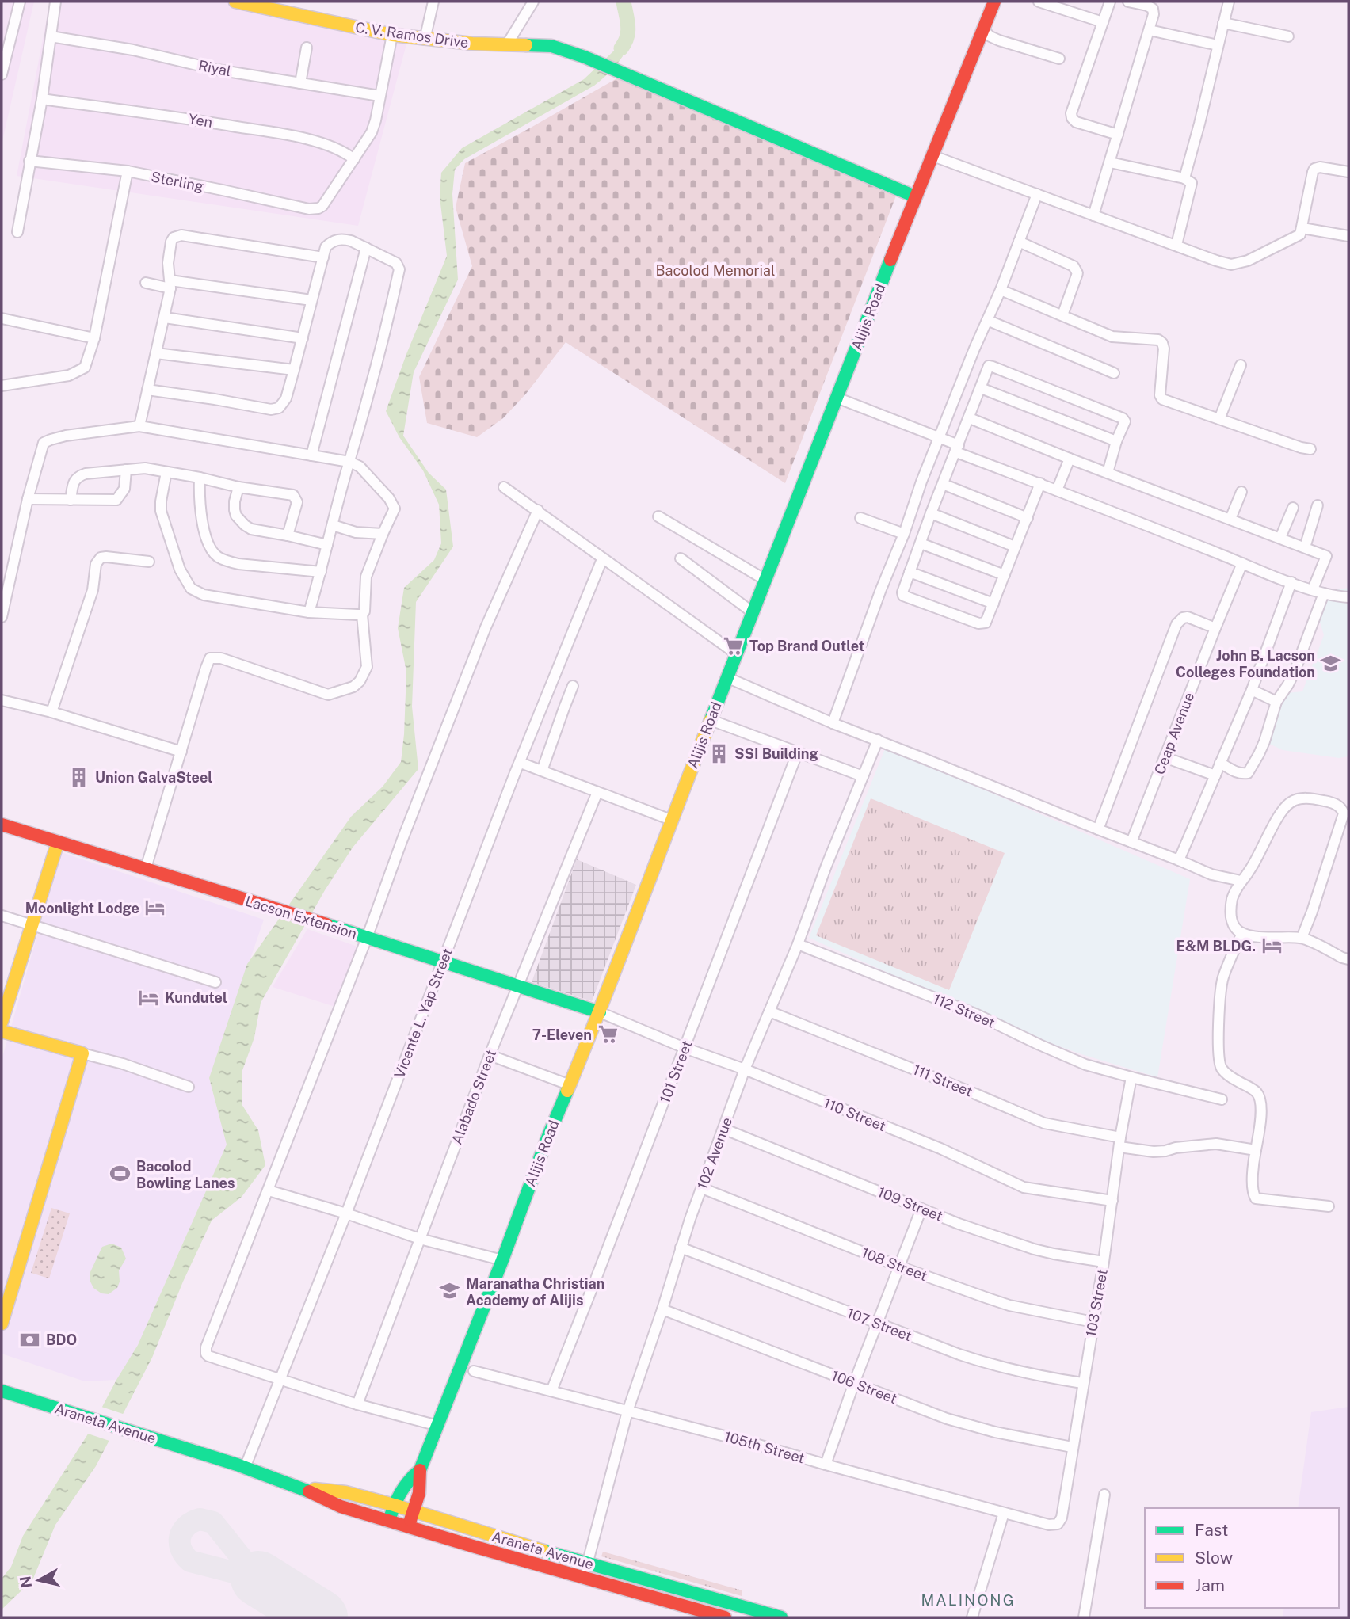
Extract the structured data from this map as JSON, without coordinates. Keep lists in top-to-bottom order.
{
  "streets": {
    "main road": [
      "C. V. Ramos Drive",
      "Alijis Road",
      "Lacson Extension",
      "Araneta Avenue"
    ],
    "street": [
      "Riyal",
      "Yen",
      "Sterling",
      "Ceap Avenue",
      "112 Street",
      "Vicente L. Yap Street",
      "101 Street",
      "111 Street",
      "Alabado Street",
      "110 Street",
      "102 Avenue",
      "109 Street",
      "108 Street",
      "103 Street",
      "107 Street",
      "106 Street",
      "105th Street"
    ]
  },
  "crossings": [
    ["C. V. Ramos Drive", "Alijis Road"],
    ["Yen", "Sterling"],
    ["Alijis Road", "Lacson Extension"],
    ["Alijis Road", "110 Street"],
    ["Alijis Road", "Araneta Avenue"],
    ["Lacson Extension", "Vicente L. Yap Street"],
    ["Lacson Extension", "Alabado Street"],
    ["Lacson Extension", "110 Street"],
    ["112 Street", "102 Avenue"],
    ["112 Street", "103 Street"],
    ["Vicente L. Yap Street", "Araneta Avenue"],
    ["101 Street", "110 Street"],
    ["101 Street", "105th Street"],
    ["111 Street", "102 Avenue"],
    ["111 Street", "103 Street"],
    ["110 Street", "102 Avenue"],
    ["110 Street", "103 Street"],
    ["102 Avenue", "109 Street"],
    ["102 Avenue", "108 Street"],
    ["102 Avenue", "107 Street"],
    ["102 Avenue", "106 Street"],
    ["102 Avenue", "Araneta Avenue"],
    ["102 Avenue", "105th Street"],
    ["109 Street", "103 Street"],
    ["108 Street", "103 Street"],
    ["103 Street", "107 Street"],
    ["103 Street", "106 Street"],
    ["103 Street", "105th Street"]
  ],
  "districts": ["MALINONG"],
  "parks": ["Bacolod Memorial"],
  "places": {
    "supermarket": ["Top Brand Outlet", "7-Eleven"],
    "school or university": ["John B. Lacson Colleges Foundation", "Maranatha Christian Academy of Alijis"],
    "building": ["SSI Building", "Union GalvaSteel"],
    "hotel": ["Moonlight Lodge", "E&M BLDG.", "Kundutel"],
    "sports": ["Bacolod Bowling Lanes"],
    "bank": ["BDO"]
  },
  "legend": ["Fast", "Slow", "Jam"],
  "north": "left"
}
